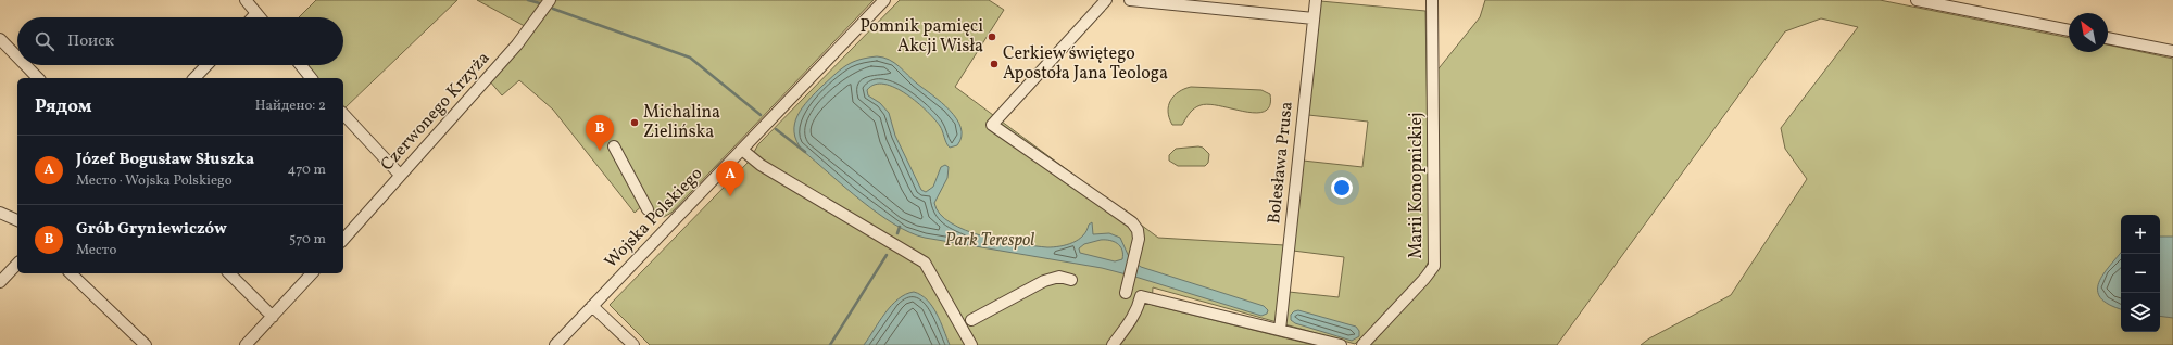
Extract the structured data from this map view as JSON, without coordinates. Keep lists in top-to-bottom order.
{
  "streets": {
    "street": [
      "Czerwonego Krzyża",
      "Bolesława Prusa",
      "Marii Konopnickiej",
      "Wojska Polskiego"
    ]
  },
  "parks": ["Park Terespol"],
  "places": ["Pomnik pamięci Akcji Wisła", "Cerkiew świętego Apostoła Jana Teologa", "Michalina Zielińska"],
  "north": "top left",
  "page": {
    "search": "Поиск",
    "heading": ["Рядом", "Найдено: 2"],
    "pins": ["B", "A"],
    "list": [
      {
        "mark": "A",
        "name": "Józef Bogusław Słuszka",
        "note": "Место · Wojska Polskiego",
        "value": "470 m"
      },
      {
        "mark": "B",
        "name": "Grób Gryniewiczów",
        "note": "Место",
        "value": "570 m"
      }
    ],
    "map_buttons": ["+", "−"]
  }
}
